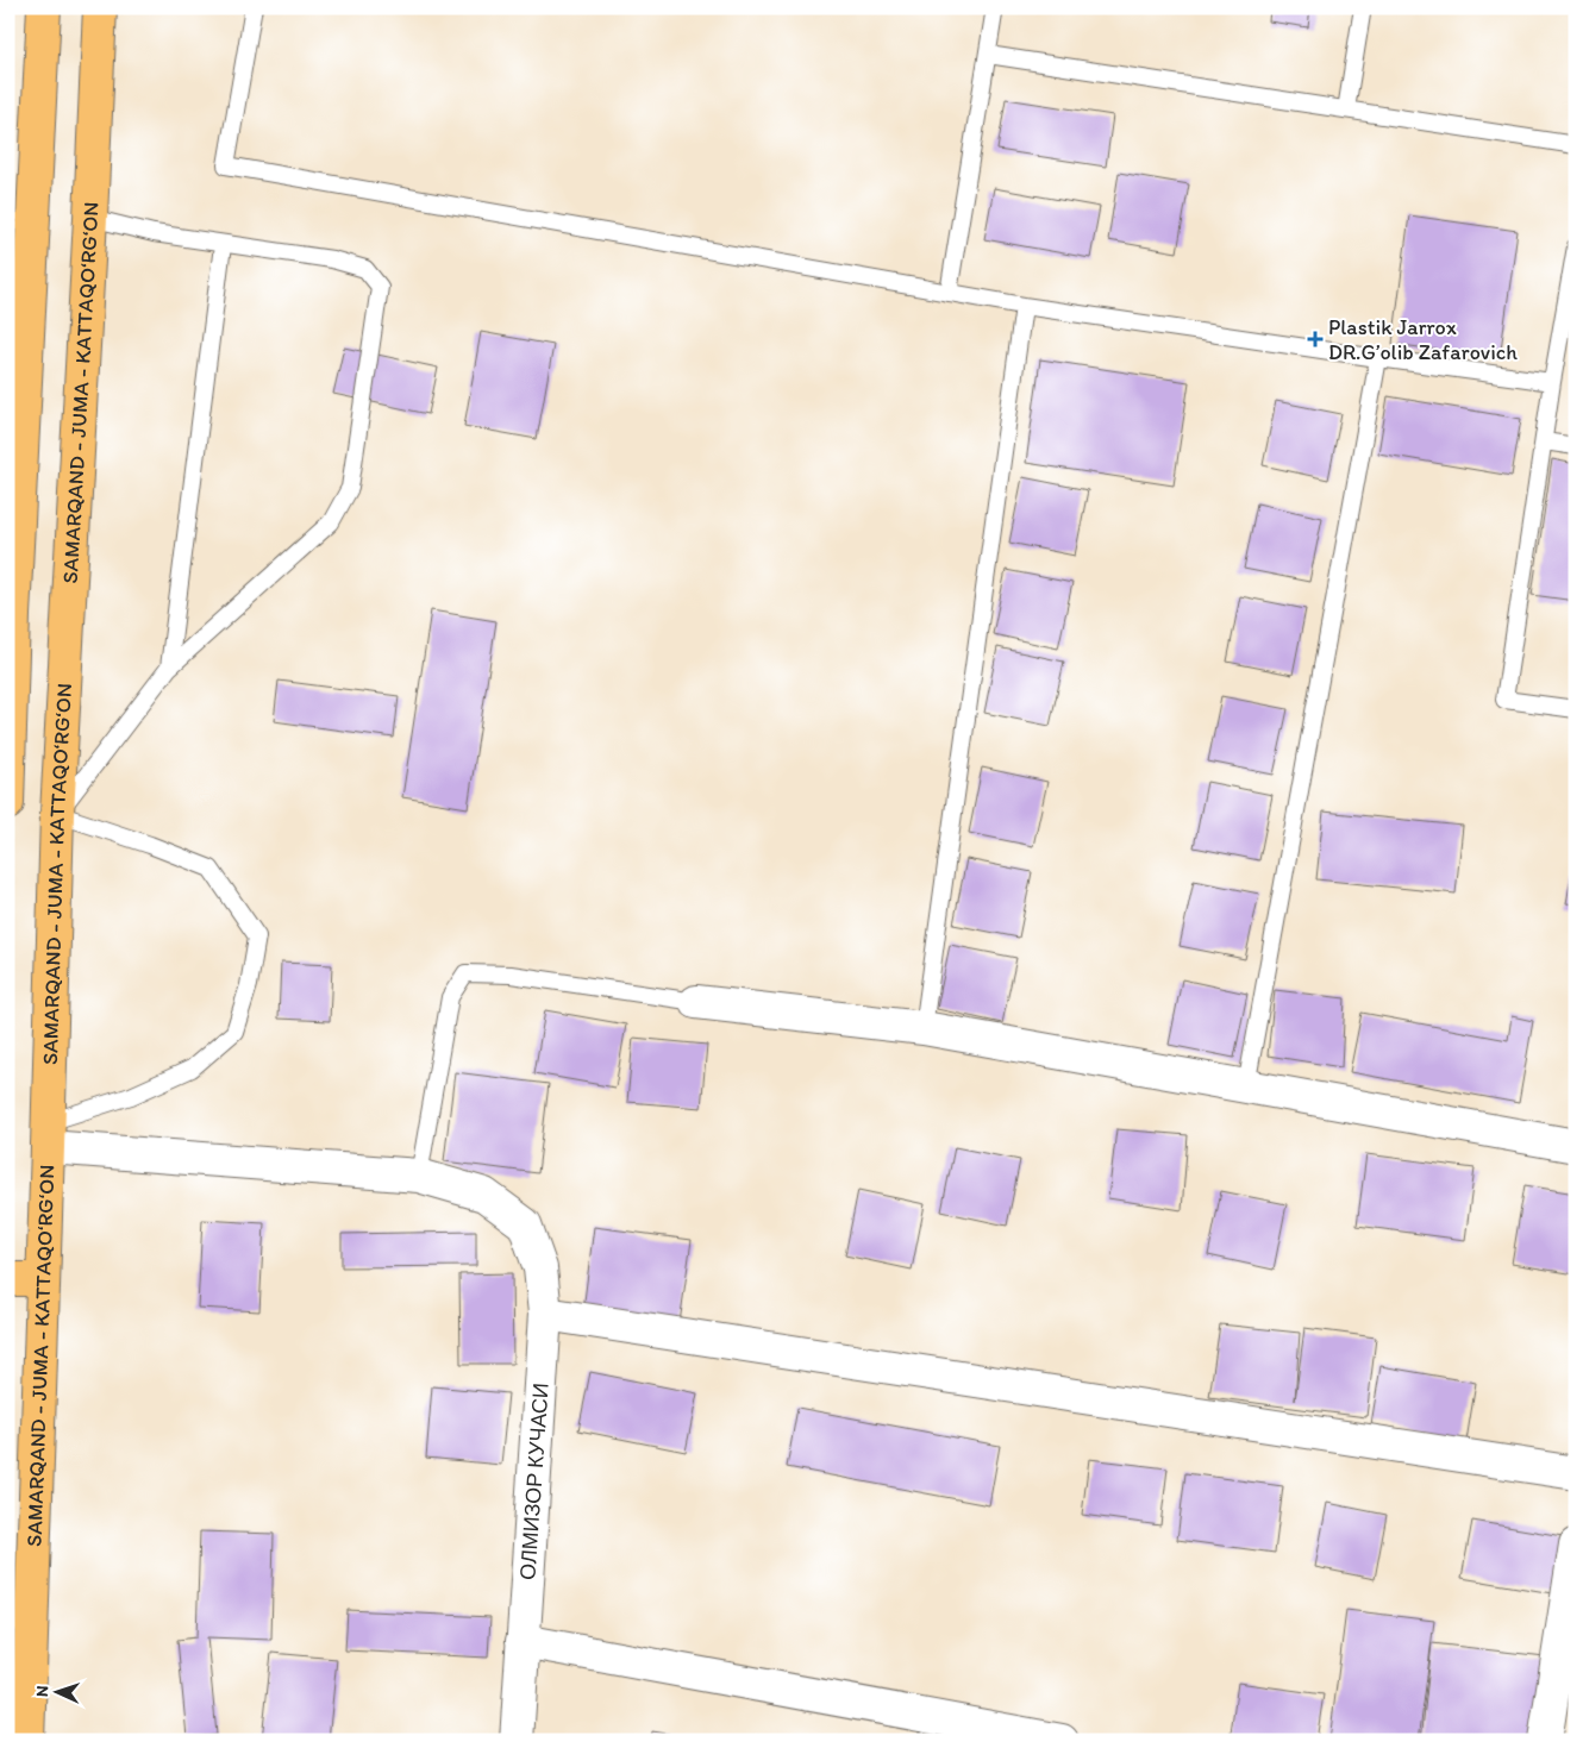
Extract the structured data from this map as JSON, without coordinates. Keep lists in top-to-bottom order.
{
  "streets": {
    "main road": ["SAMARQAND - JUMA - KATTAQO‘RG‘ON"],
    "street": ["ОЛМИЗОР КУЧАСИ"]
  },
  "places": {
    "health": ["Plastik Jarrox DR.G’olib Zafarovich"]
  },
  "north": "left"
}
